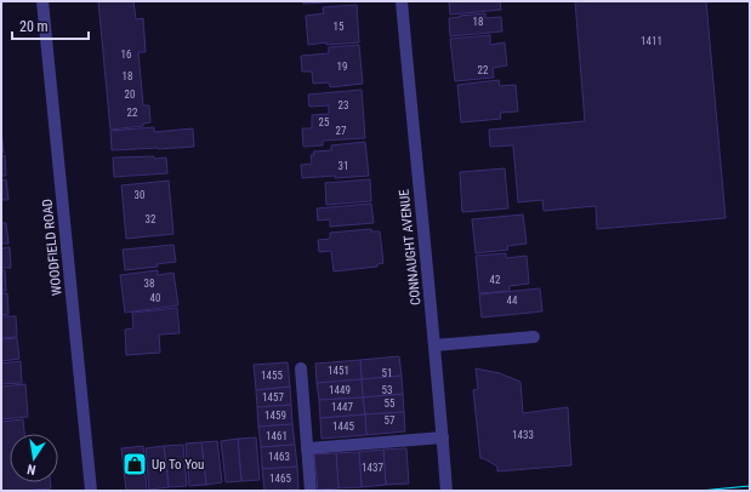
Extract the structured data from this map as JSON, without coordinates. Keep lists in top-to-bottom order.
{
  "streets": {
    "street": ["WOODFIELD ROAD", "CONNAUGHT AVENUE"]
  },
  "places": {
    "shop": ["Up To You"]
  },
  "house_numbers": [
    "18",
    "15",
    "1411",
    "16",
    "19",
    "22",
    "18",
    "20",
    "23",
    "22",
    "25",
    "27",
    "31",
    "30",
    "32",
    "42",
    "38",
    "40",
    "44",
    "1451",
    "51",
    "1455",
    "1449",
    "53",
    "1457",
    "55",
    "1447",
    "1459",
    "57",
    "1445",
    "1433",
    "1461",
    "1463",
    "1437",
    "1465"
  ],
  "scale_bar": "20 m",
  "north": "bottom"
}
